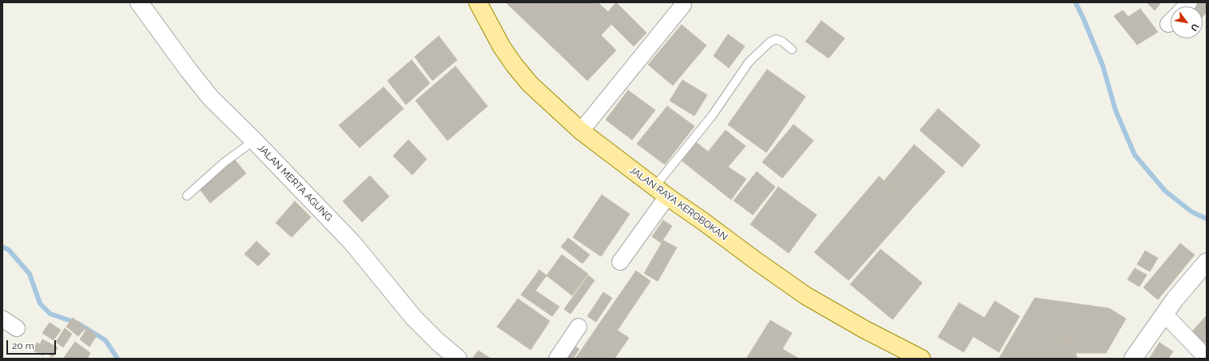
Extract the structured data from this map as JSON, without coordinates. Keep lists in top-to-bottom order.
{
  "streets": {
    "main road": ["JALAN RAYA KEROBOKAN"],
    "street": ["JALAN MERTA AGUNG"]
  },
  "scale_bar": "20 m",
  "north": "bottom right"
}
